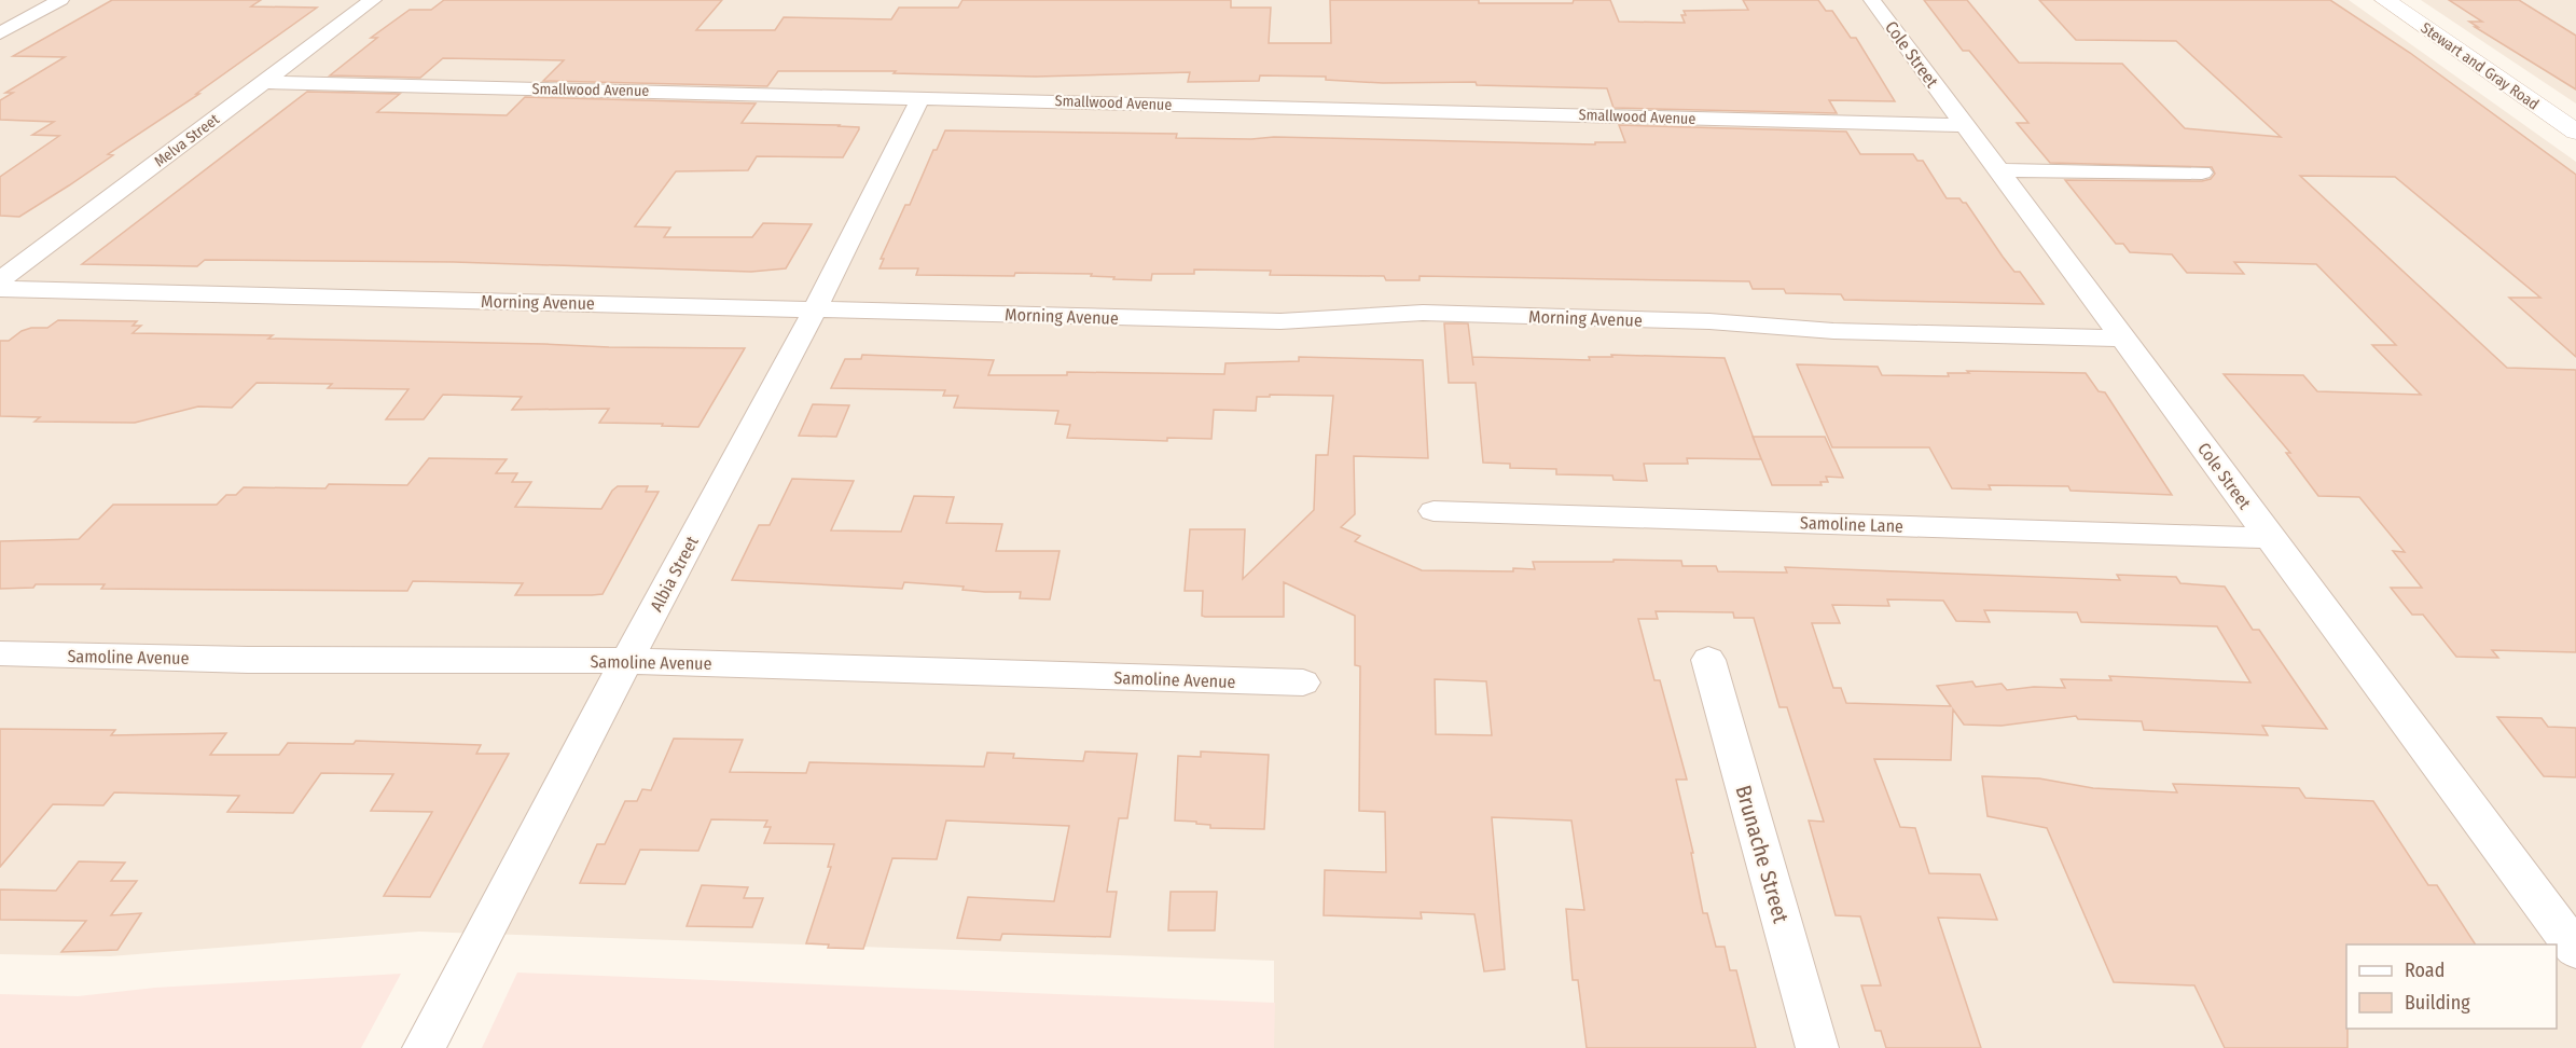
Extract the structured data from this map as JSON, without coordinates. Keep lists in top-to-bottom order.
{
  "streets": {
    "main road": ["Stewart and Gray Road"],
    "street": [
      "Cole Street",
      "Smallwood Avenue",
      "Melva Street",
      "Morning Avenue",
      "Samoline Lane",
      "Albia Street",
      "Samoline Avenue",
      "Brunache Street"
    ]
  },
  "crossings": [
    ["Cole Street", "Smallwood Avenue"],
    ["Cole Street", "Morning Avenue"],
    ["Cole Street", "Samoline Lane"],
    ["Smallwood Avenue", "Melva Street"],
    ["Smallwood Avenue", "Albia Street"],
    ["Morning Avenue", "Albia Street"],
    ["Albia Street", "Samoline Avenue"]
  ],
  "legend": ["Road", "Building"]
}
